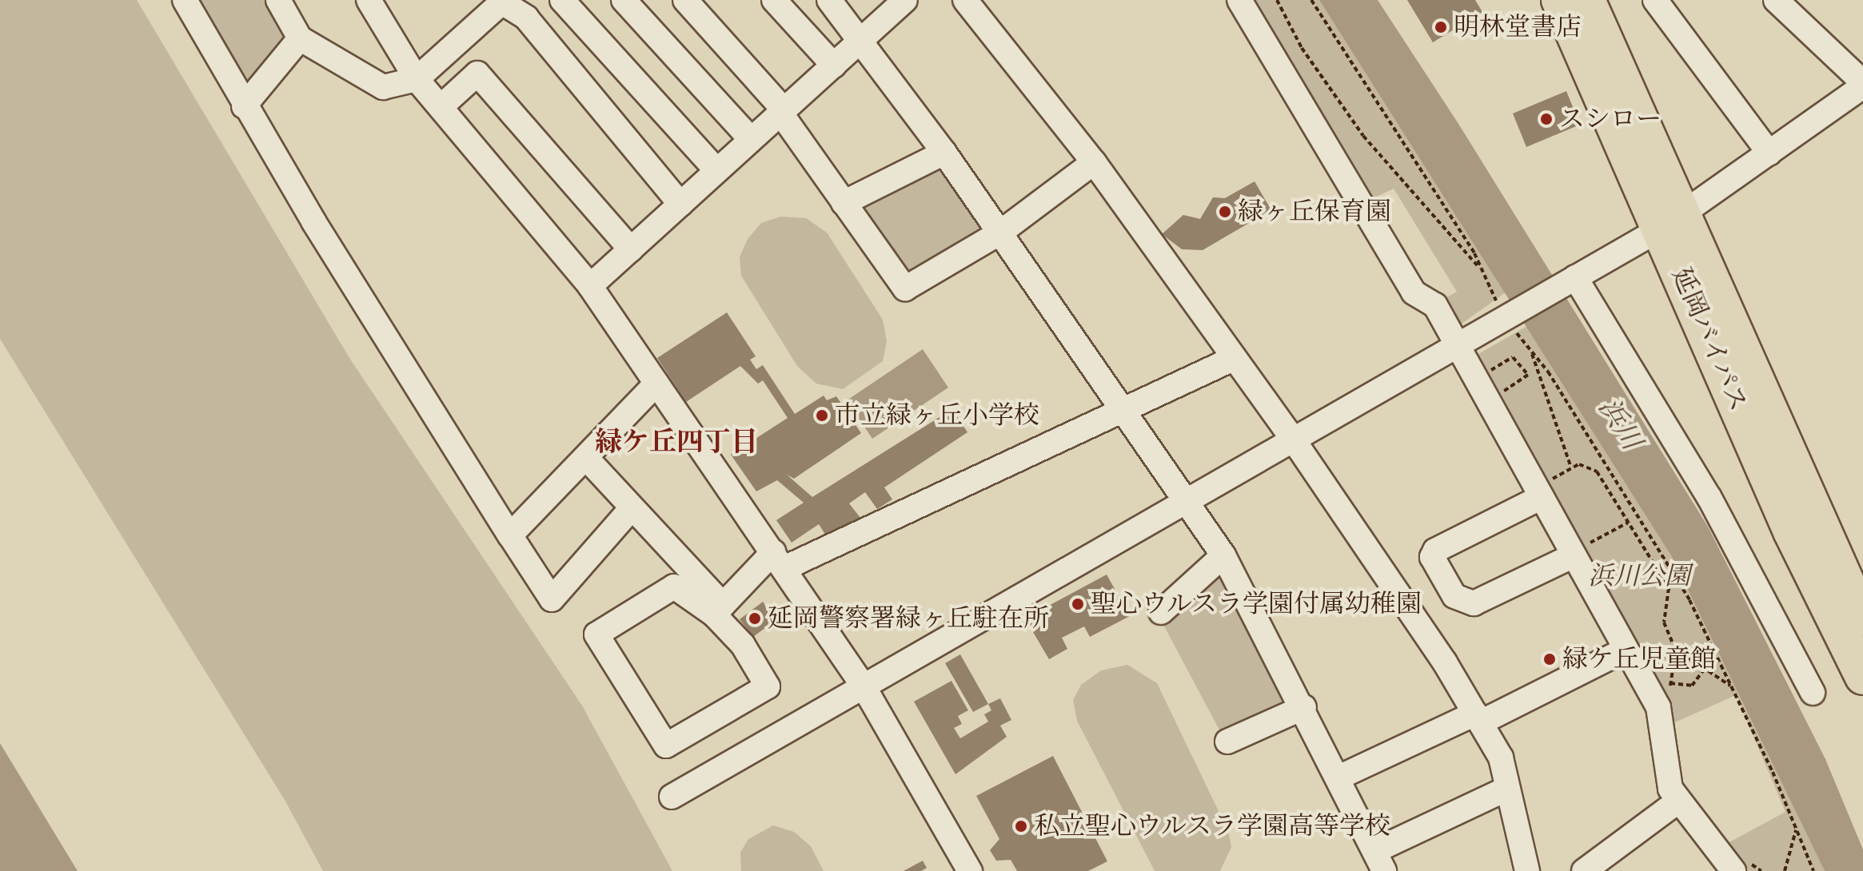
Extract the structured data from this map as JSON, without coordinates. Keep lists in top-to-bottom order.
{
  "streets": {
    "highway": ["延岡バイパス"]
  },
  "districts": ["緑ケ丘四丁目"],
  "water": ["浜川"],
  "parks": ["浜川公園"],
  "places": [
    "明林堂書店",
    "スシロー",
    "緑ヶ丘保育園",
    "市立緑ヶ丘小学校",
    "聖心ウルスラ学園付属幼稚園",
    "延岡警察署緑ヶ丘駐在所",
    "緑ケ丘児童館",
    "私立聖心ウルスラ学園高等学校"
  ]
}
